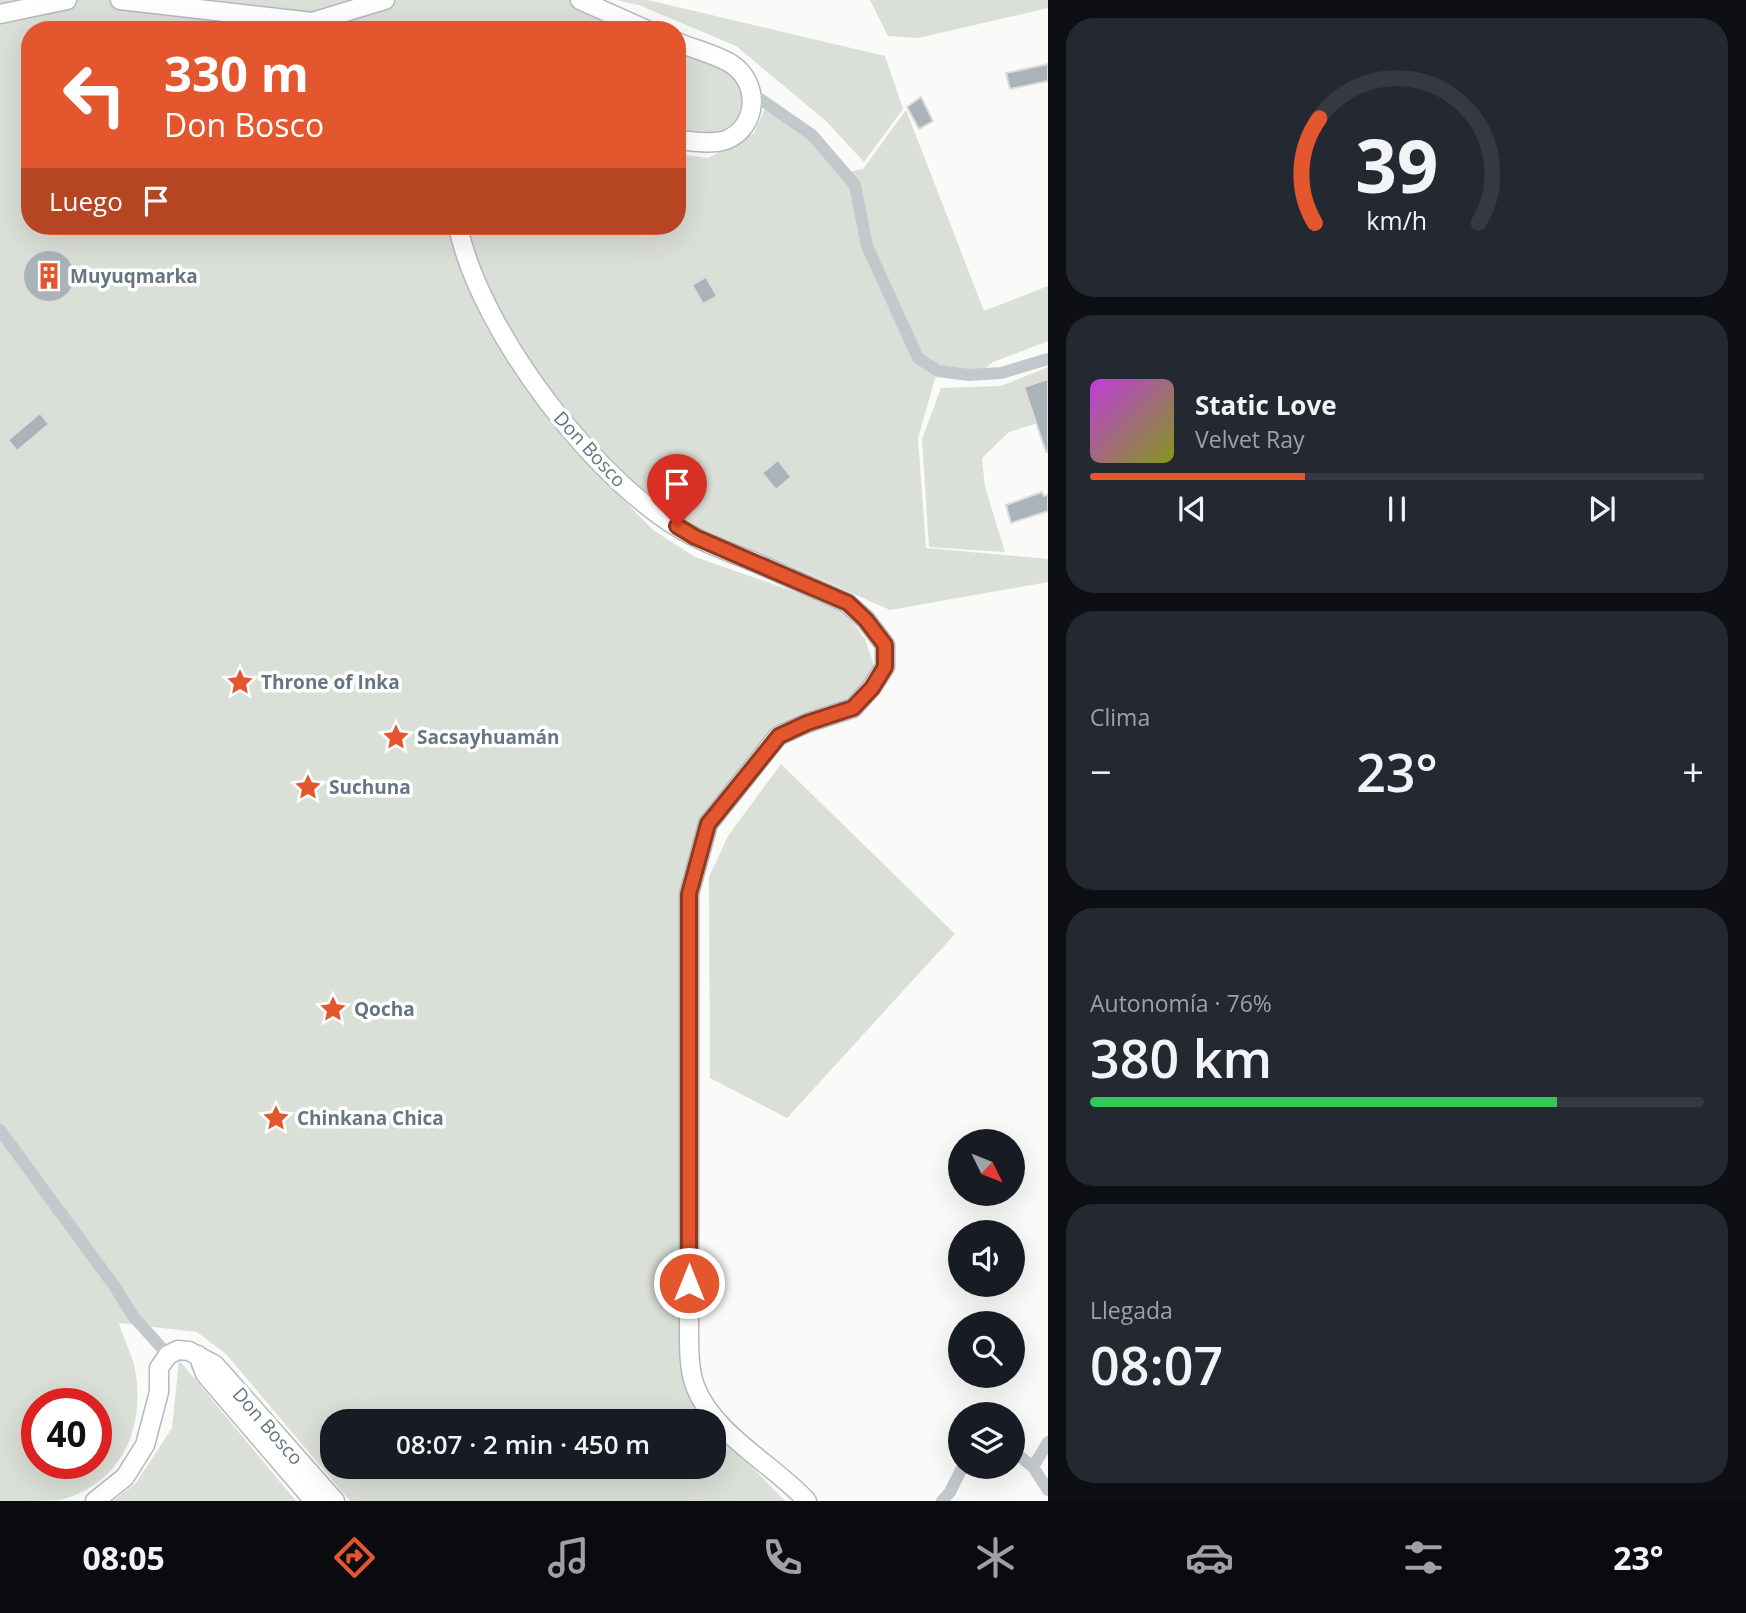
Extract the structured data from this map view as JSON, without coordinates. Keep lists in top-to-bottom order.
{
  "streets": {
    "street": ["Don Bosco"]
  },
  "places": {
    "building": ["Muyuqmarka"],
    "place": [
      "Throne of Inka",
      "Sacsayhuamán",
      "Suchuna",
      "Qocha",
      "Chinkana Chica"
    ]
  },
  "north": "bottom right",
  "page": {
    "turn": ["330 m", "Don Bosco"],
    "then": "Luego",
    "song": ["Static Love", "Velvet Ray"],
    "tile": [
      "Clima",
      ["Autonomía · 76%", "380 km"],
      ["Llegada", "08:07"]
    ],
    "heat": ["−", "23°", "+"],
    "limit": "40",
    "trip": "08:07 · 2 min · 450 m",
    "tabs": ["08:05", "23°"],
    "gauge": ["39", "km/h"]
  }
}
